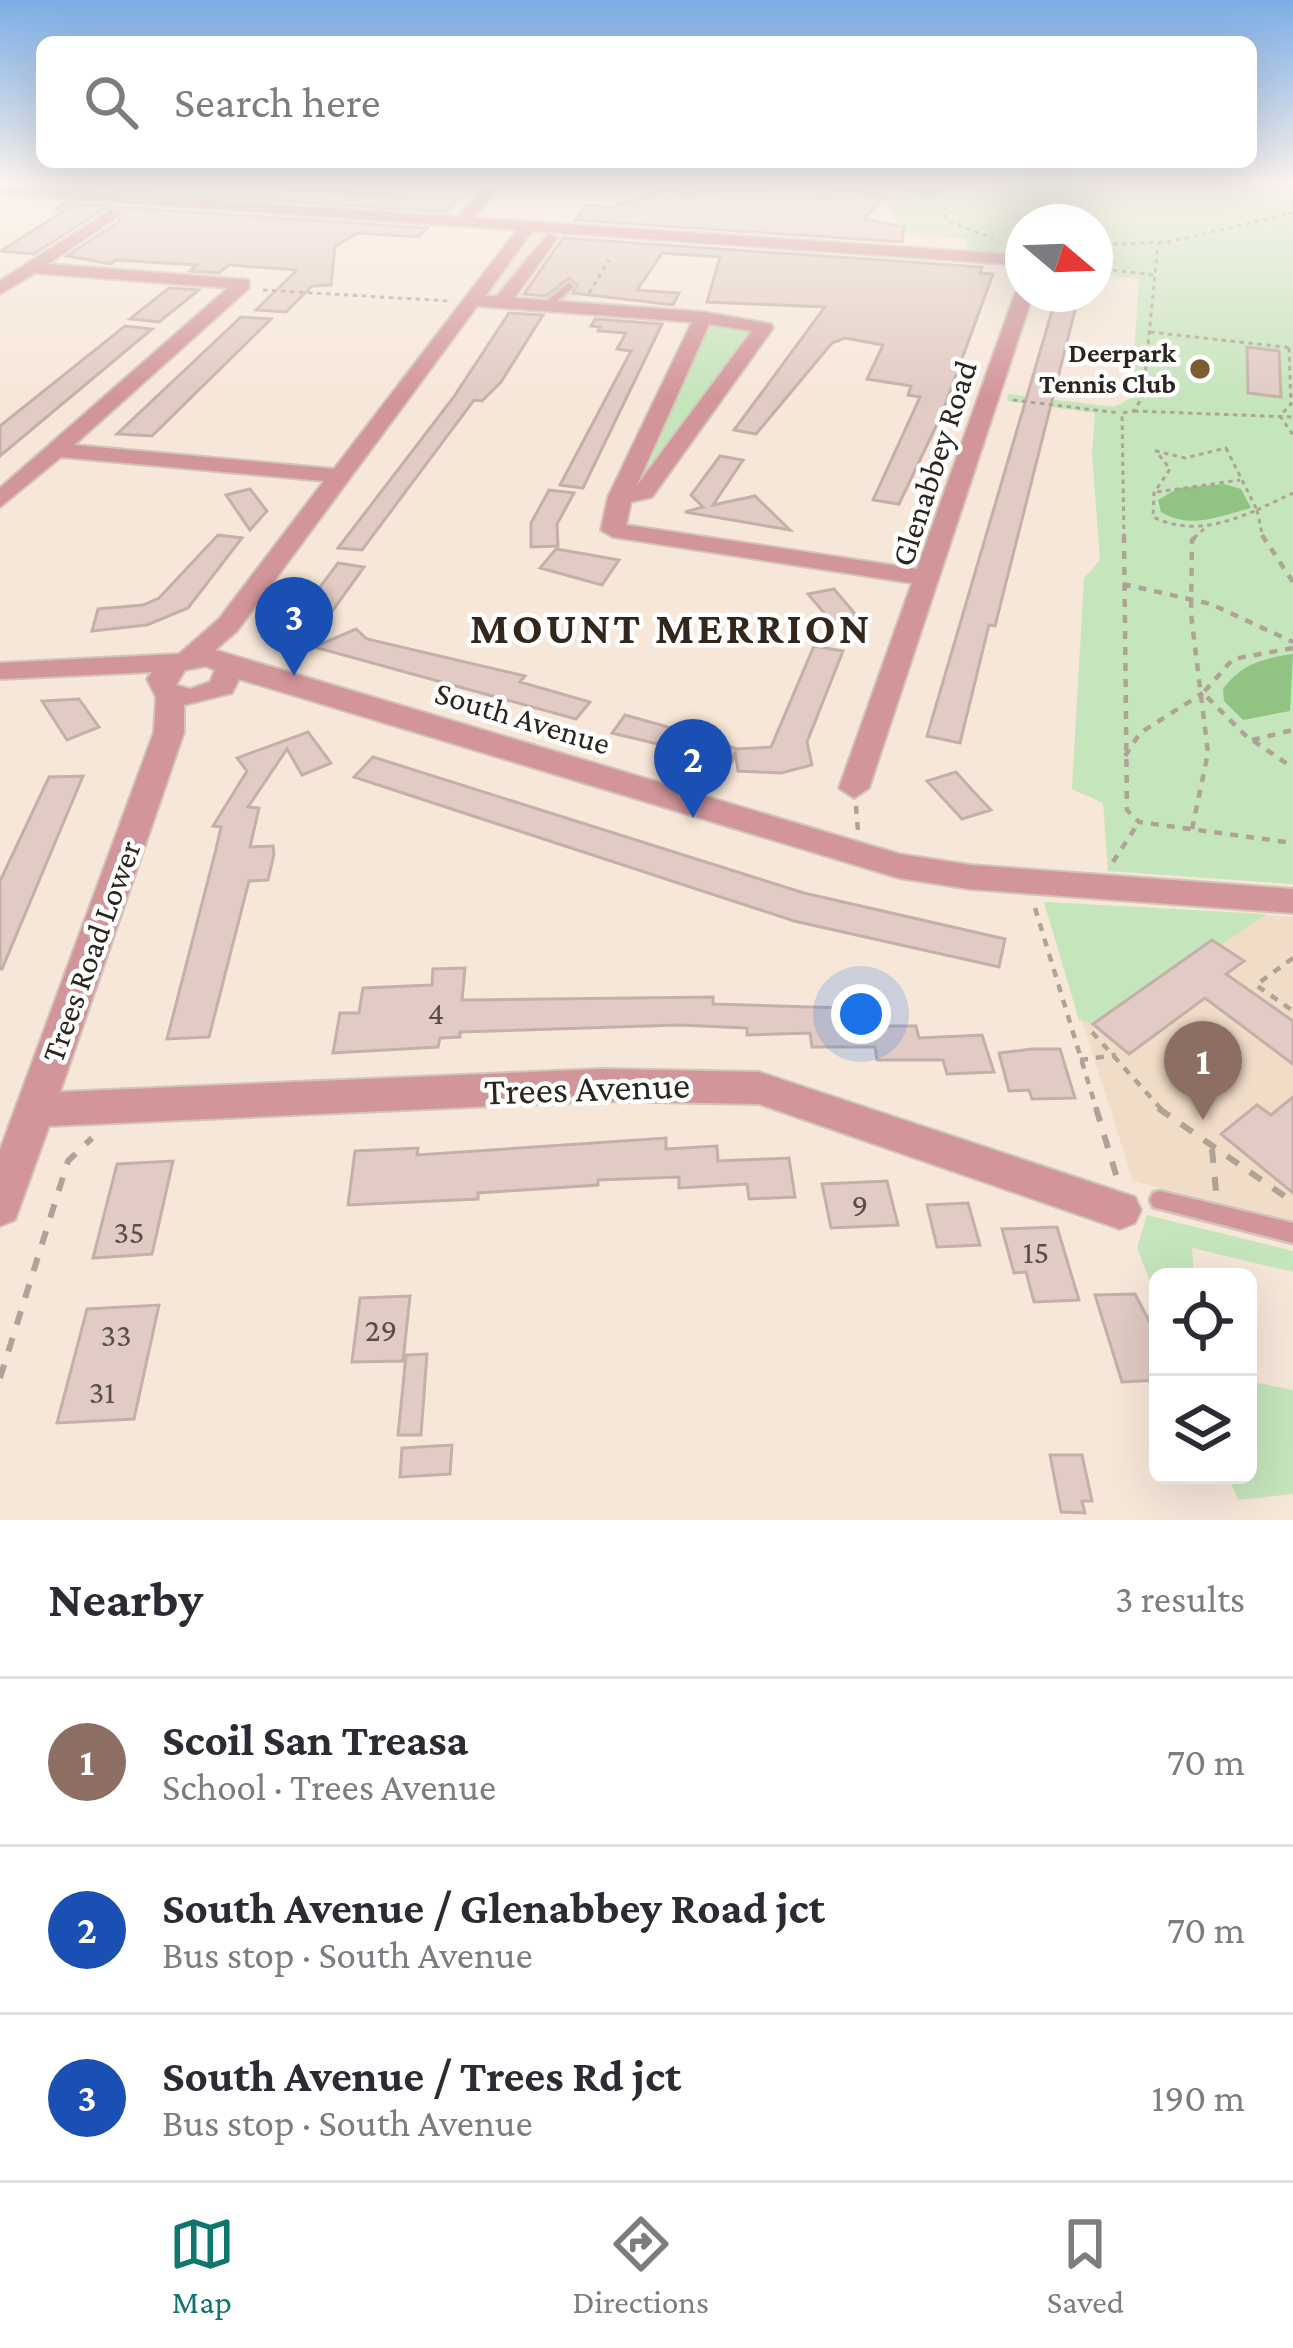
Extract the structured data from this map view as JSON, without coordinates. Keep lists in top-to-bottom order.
{
  "streets": {
    "street": [
      "Glenabbey Road",
      "South Avenue",
      "Trees Road Lower",
      "Trees Avenue"
    ]
  },
  "crossings": [
    ["Trees Road Lower", "Trees Avenue"]
  ],
  "districts": ["MOUNT MERRION"],
  "places": ["Deerpark Tennis Club"],
  "house_numbers": [
    "4",
    "9",
    "35",
    "15",
    "29",
    "33",
    "31"
  ],
  "north": "right",
  "page": {
    "search": "Search here",
    "pins": ["3", "2", "1"],
    "heading": ["Nearby", "3 results"],
    "list": [
      {
        "mark": "1",
        "name": "Scoil San Treasa",
        "note": "School · Trees Avenue",
        "value": "70 m"
      },
      {
        "mark": "2",
        "name": "South Avenue / Glenabbey Road jct",
        "note": "Bus stop · South Avenue",
        "value": "70 m"
      },
      {
        "mark": "3",
        "name": "South Avenue / Trees Rd jct",
        "note": "Bus stop · South Avenue",
        "value": "190 m"
      }
    ],
    "nav": ["Map", "Directions", "Saved"]
  }
}
